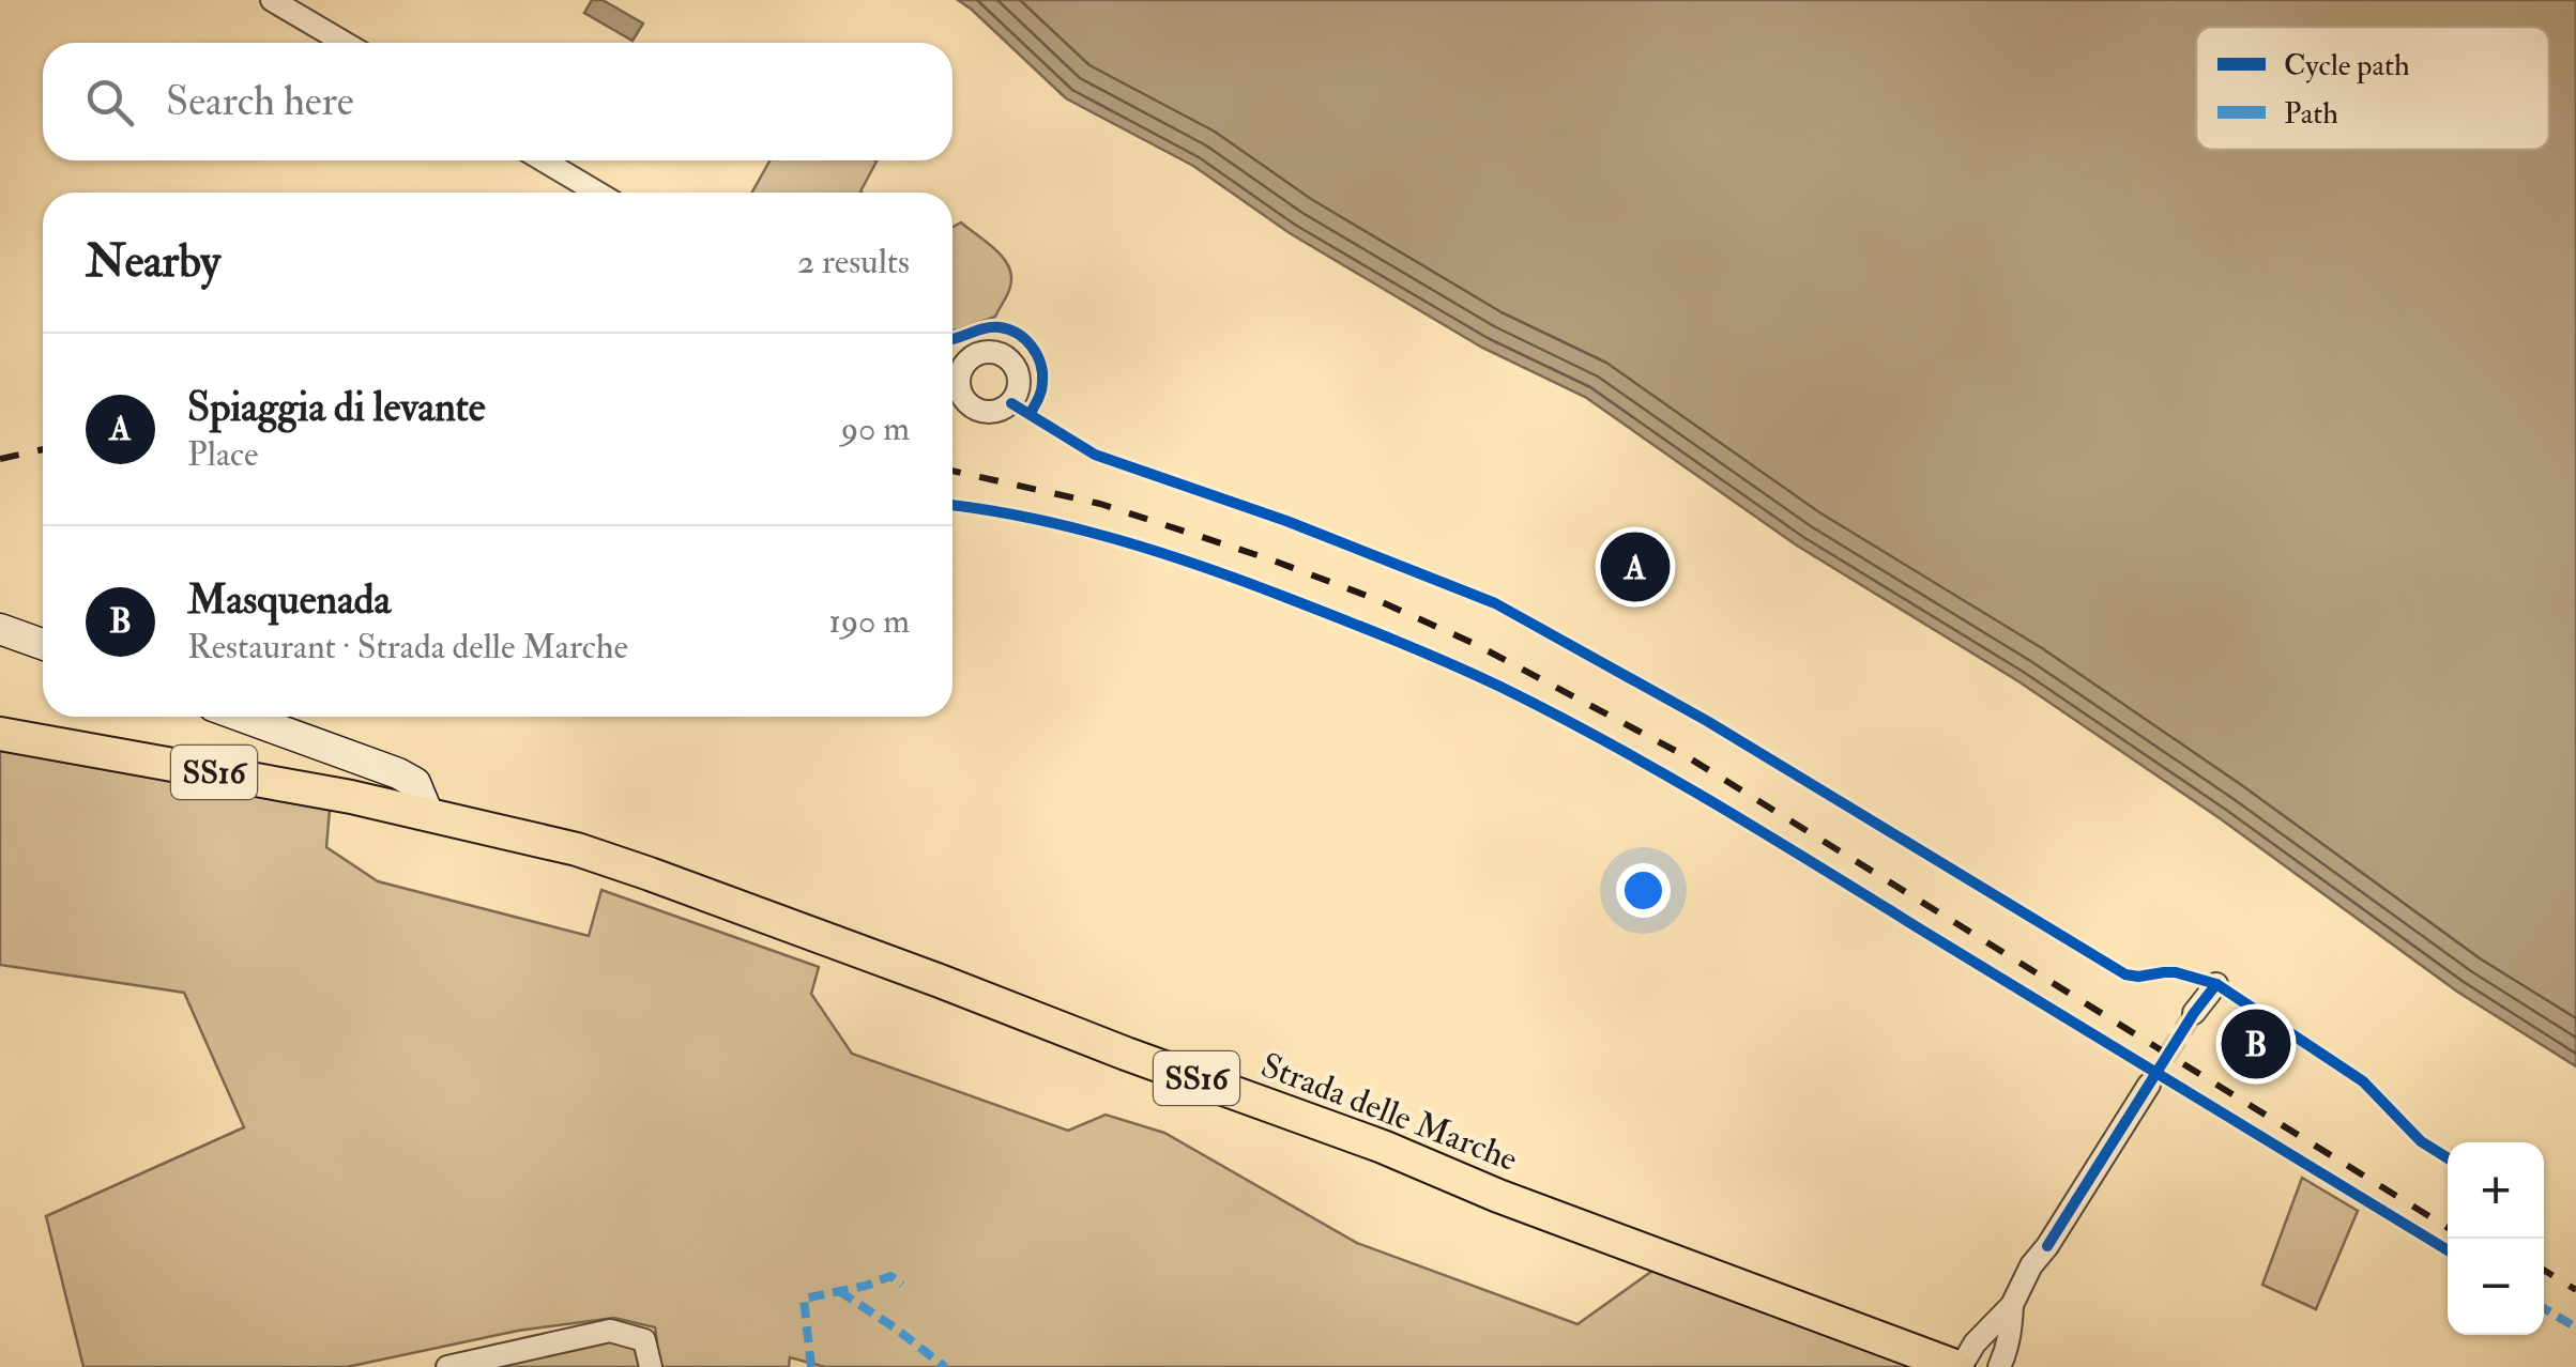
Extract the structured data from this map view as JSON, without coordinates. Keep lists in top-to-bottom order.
{
  "streets": {
    "main road": ["SS16", "Strada delle Marche"]
  },
  "crossings": [
    ["SS16", "Strada delle Marche"]
  ],
  "legend": ["Cycle path", "Path"],
  "page": {
    "search": "Search here",
    "heading": ["Nearby", "2 results"],
    "list": [
      {
        "mark": "A",
        "name": "Spiaggia di levante",
        "note": "Place",
        "value": "90 m"
      },
      {
        "mark": "B",
        "name": "Masquenada",
        "note": "Restaurant · Strada delle Marche",
        "value": "190 m"
      }
    ],
    "pins": ["A", "B"],
    "map_buttons": ["+", "−"]
  }
}
